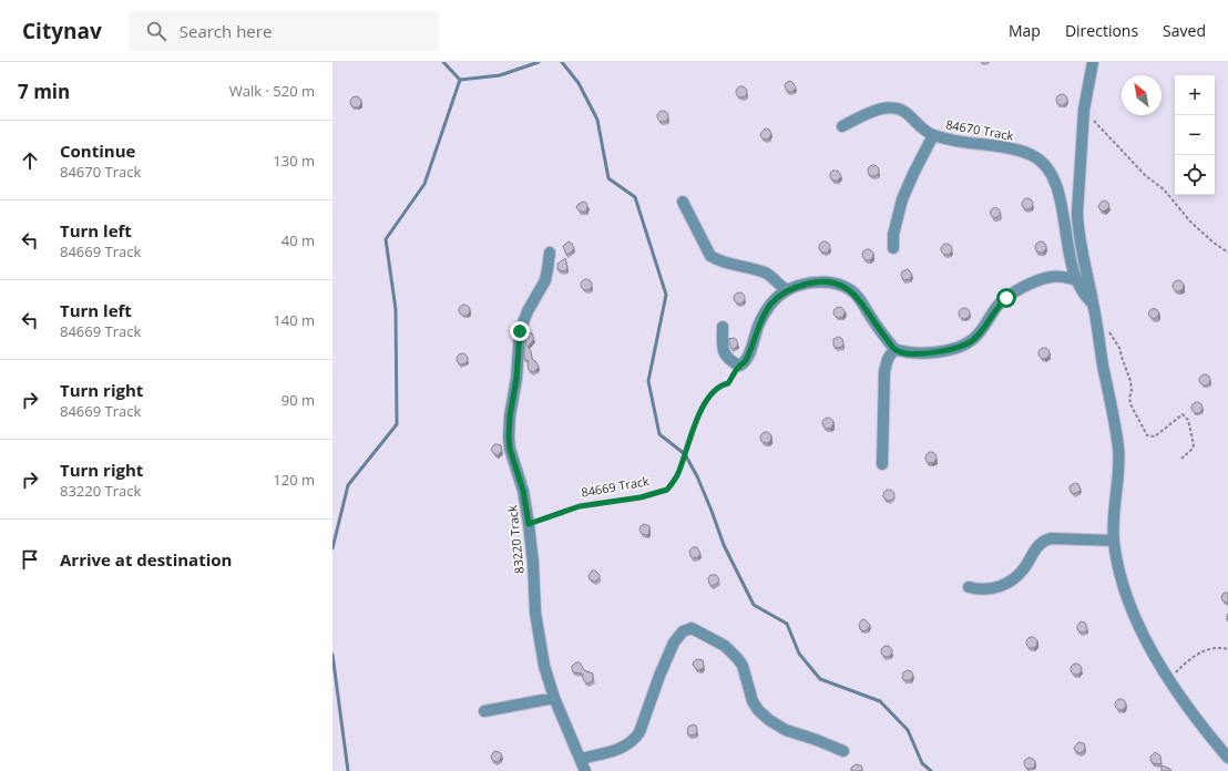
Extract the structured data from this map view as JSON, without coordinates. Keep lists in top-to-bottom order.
{
  "streets": {
    "street": ["84670 Track", "83220 Track"],
    "path": ["84669 Track"]
  },
  "crossings": [
    ["84669 Track", "83220 Track"]
  ],
  "north": "top left",
  "page": {
    "header": "Citynav",
    "search": "Search here",
    "nav": ["Map", "Directions", "Saved"],
    "heading": ["7 min", "Walk · 520 m"],
    "map_buttons": ["+", "−"],
    "list": [
      ["Continue", "84670 Track", "130 m"],
      ["Turn left", "84669 Track", "40 m"],
      ["Turn left", "84669 Track", "140 m"],
      ["Turn right", "84669 Track", "90 m"],
      ["Turn right", "83220 Track", "120 m"],
      "Arrive at destination"
    ]
  }
}
